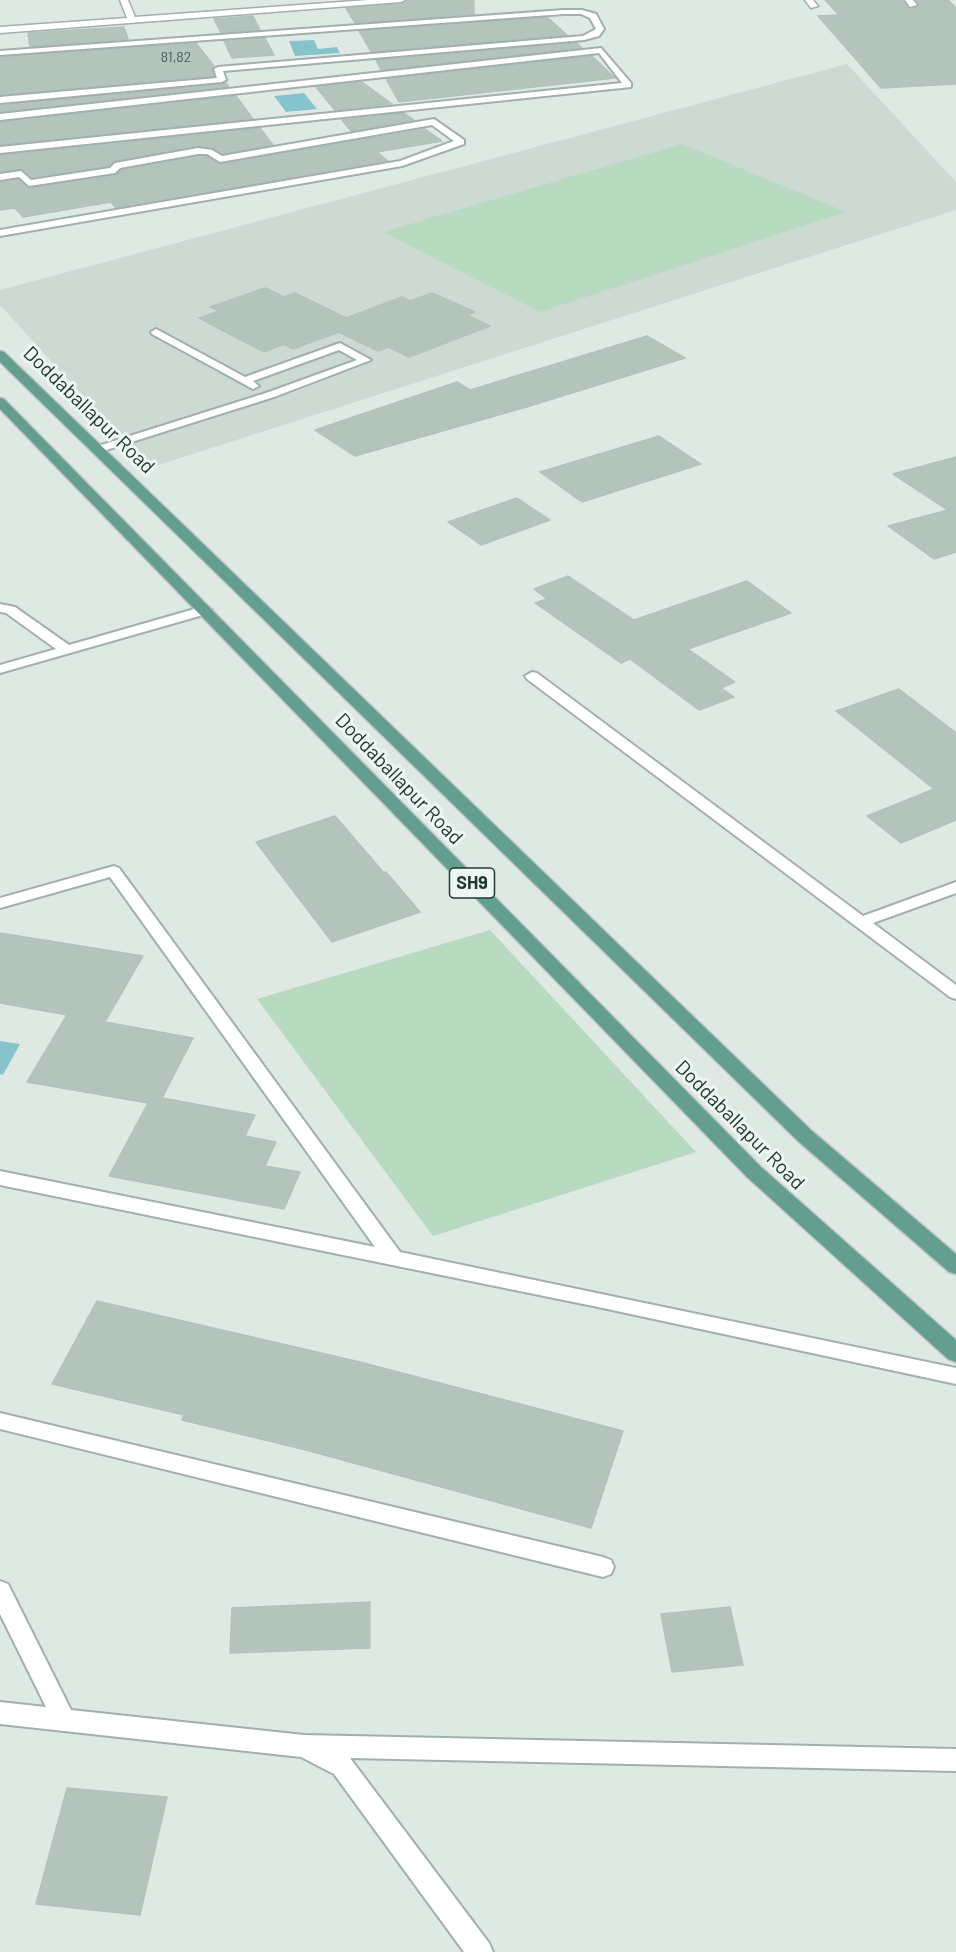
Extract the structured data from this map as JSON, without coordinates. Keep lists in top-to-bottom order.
{
  "streets": {
    "main road": ["Doddaballapur Road", "SH9"]
  },
  "house_numbers": ["81,82"]
}
